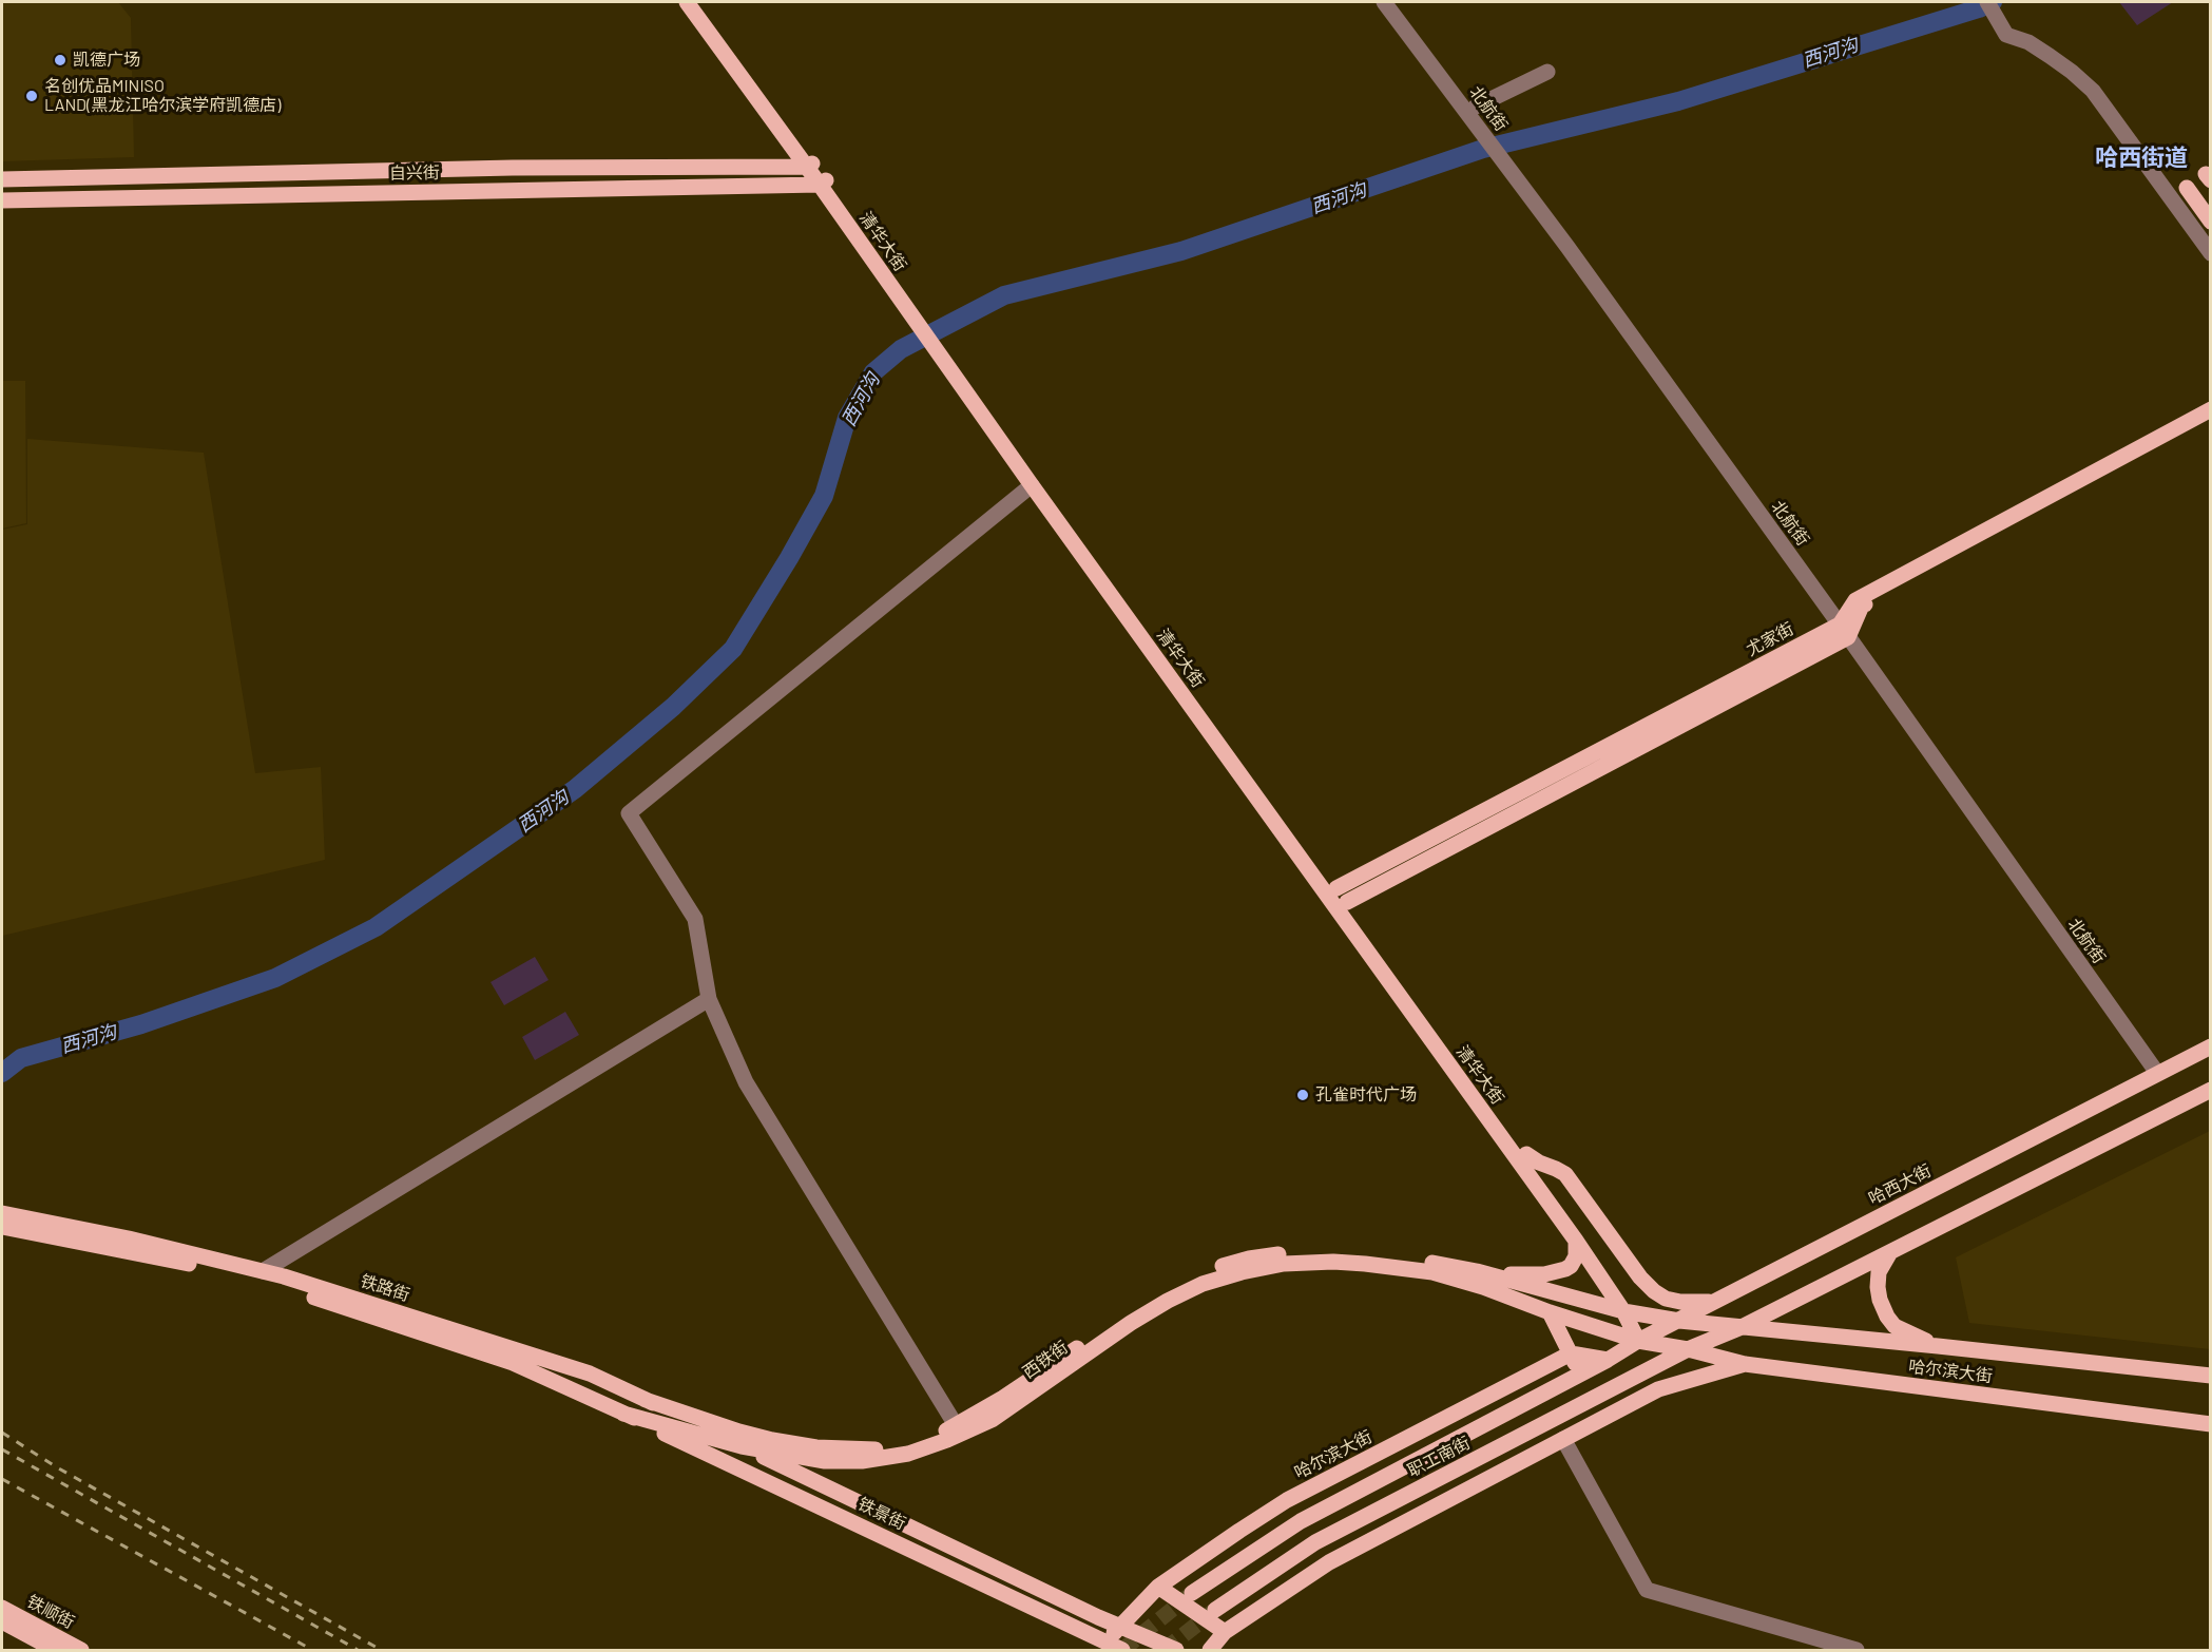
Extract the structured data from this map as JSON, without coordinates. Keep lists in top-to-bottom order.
{
  "streets": {
    "main road": [
      "自兴街",
      "清华大街",
      "尤家街",
      "哈西大街",
      "铁路街",
      "西铁街",
      "哈尔滨大街",
      "职工南街",
      "铁景街",
      "铁顺街"
    ],
    "street": ["北航街"]
  },
  "crossings": [
    ["北航街", "尤家街"],
    ["北航街", "哈西大街"],
    ["自兴街", "清华大街"],
    ["清华大街", "尤家街"],
    ["清华大街", "哈西大街"],
    ["清华大街", "哈尔滨大街"],
    ["哈西大街", "哈尔滨大街"],
    ["哈西大街", "职工南街"],
    ["铁路街", "西铁街"],
    ["铁路街", "铁景街"],
    ["西铁街", "哈尔滨大街"],
    ["西铁街", "铁景街"],
    ["哈尔滨大街", "职工南街"],
    ["哈尔滨大街", "铁景街"]
  ],
  "districts": ["哈西街道"],
  "water": ["西河沟"],
  "places": ["凯德广场", "名创优品MINISO LAND(黑龙江哈尔滨学府凯德店)", "孔雀时代广场"]
}
